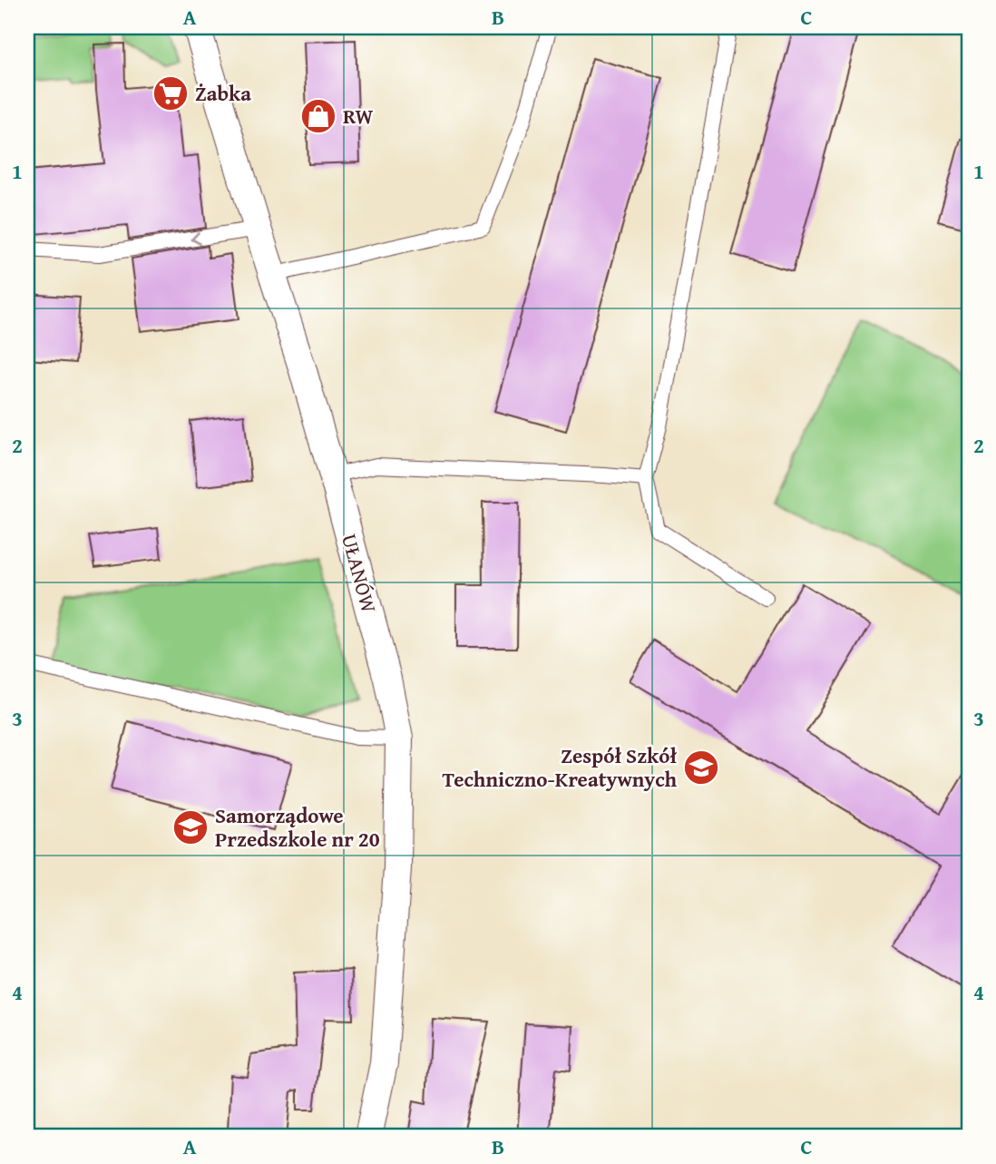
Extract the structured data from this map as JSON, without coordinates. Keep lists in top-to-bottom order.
{
  "streets": {
    "street": ["UŁANÓW"]
  },
  "places": {
    "supermarket": ["Żabka"],
    "shop": ["RW"],
    "school or university": ["Zespół Szkół Techniczno-Kreatywnych", "Samorządowe Przedszkole nr 20"]
  },
  "grid": {
    "columns": ["A", "B", "C"],
    "rows": [
      "1",
      "2",
      "3",
      "4"
    ]
  }
}
